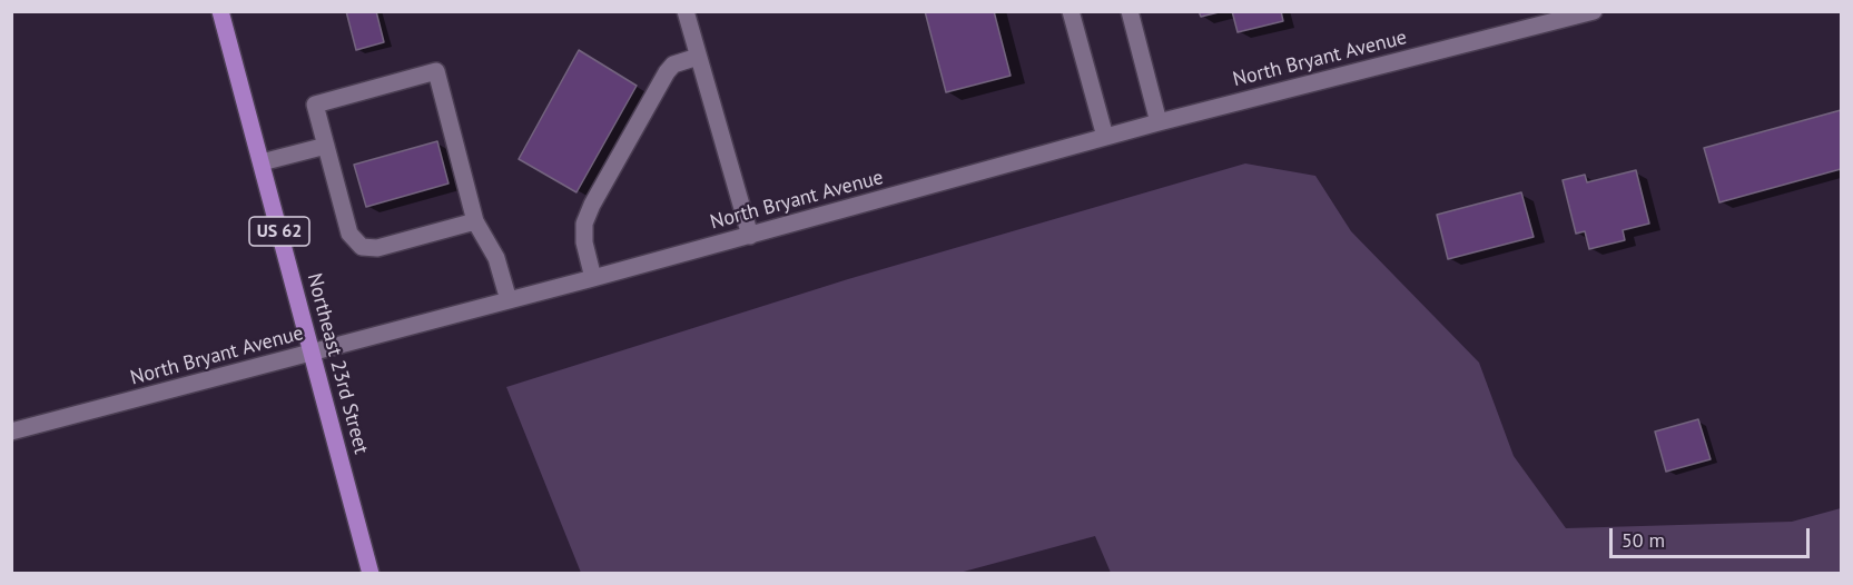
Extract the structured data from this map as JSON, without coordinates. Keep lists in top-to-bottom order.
{
  "streets": {
    "main road": ["US 62", "Northeast 23rd Street"],
    "street": ["North Bryant Avenue"]
  },
  "crossings": [
    ["North Bryant Avenue", "Northeast 23rd Street"]
  ],
  "scale_bar": "50 m"
}
